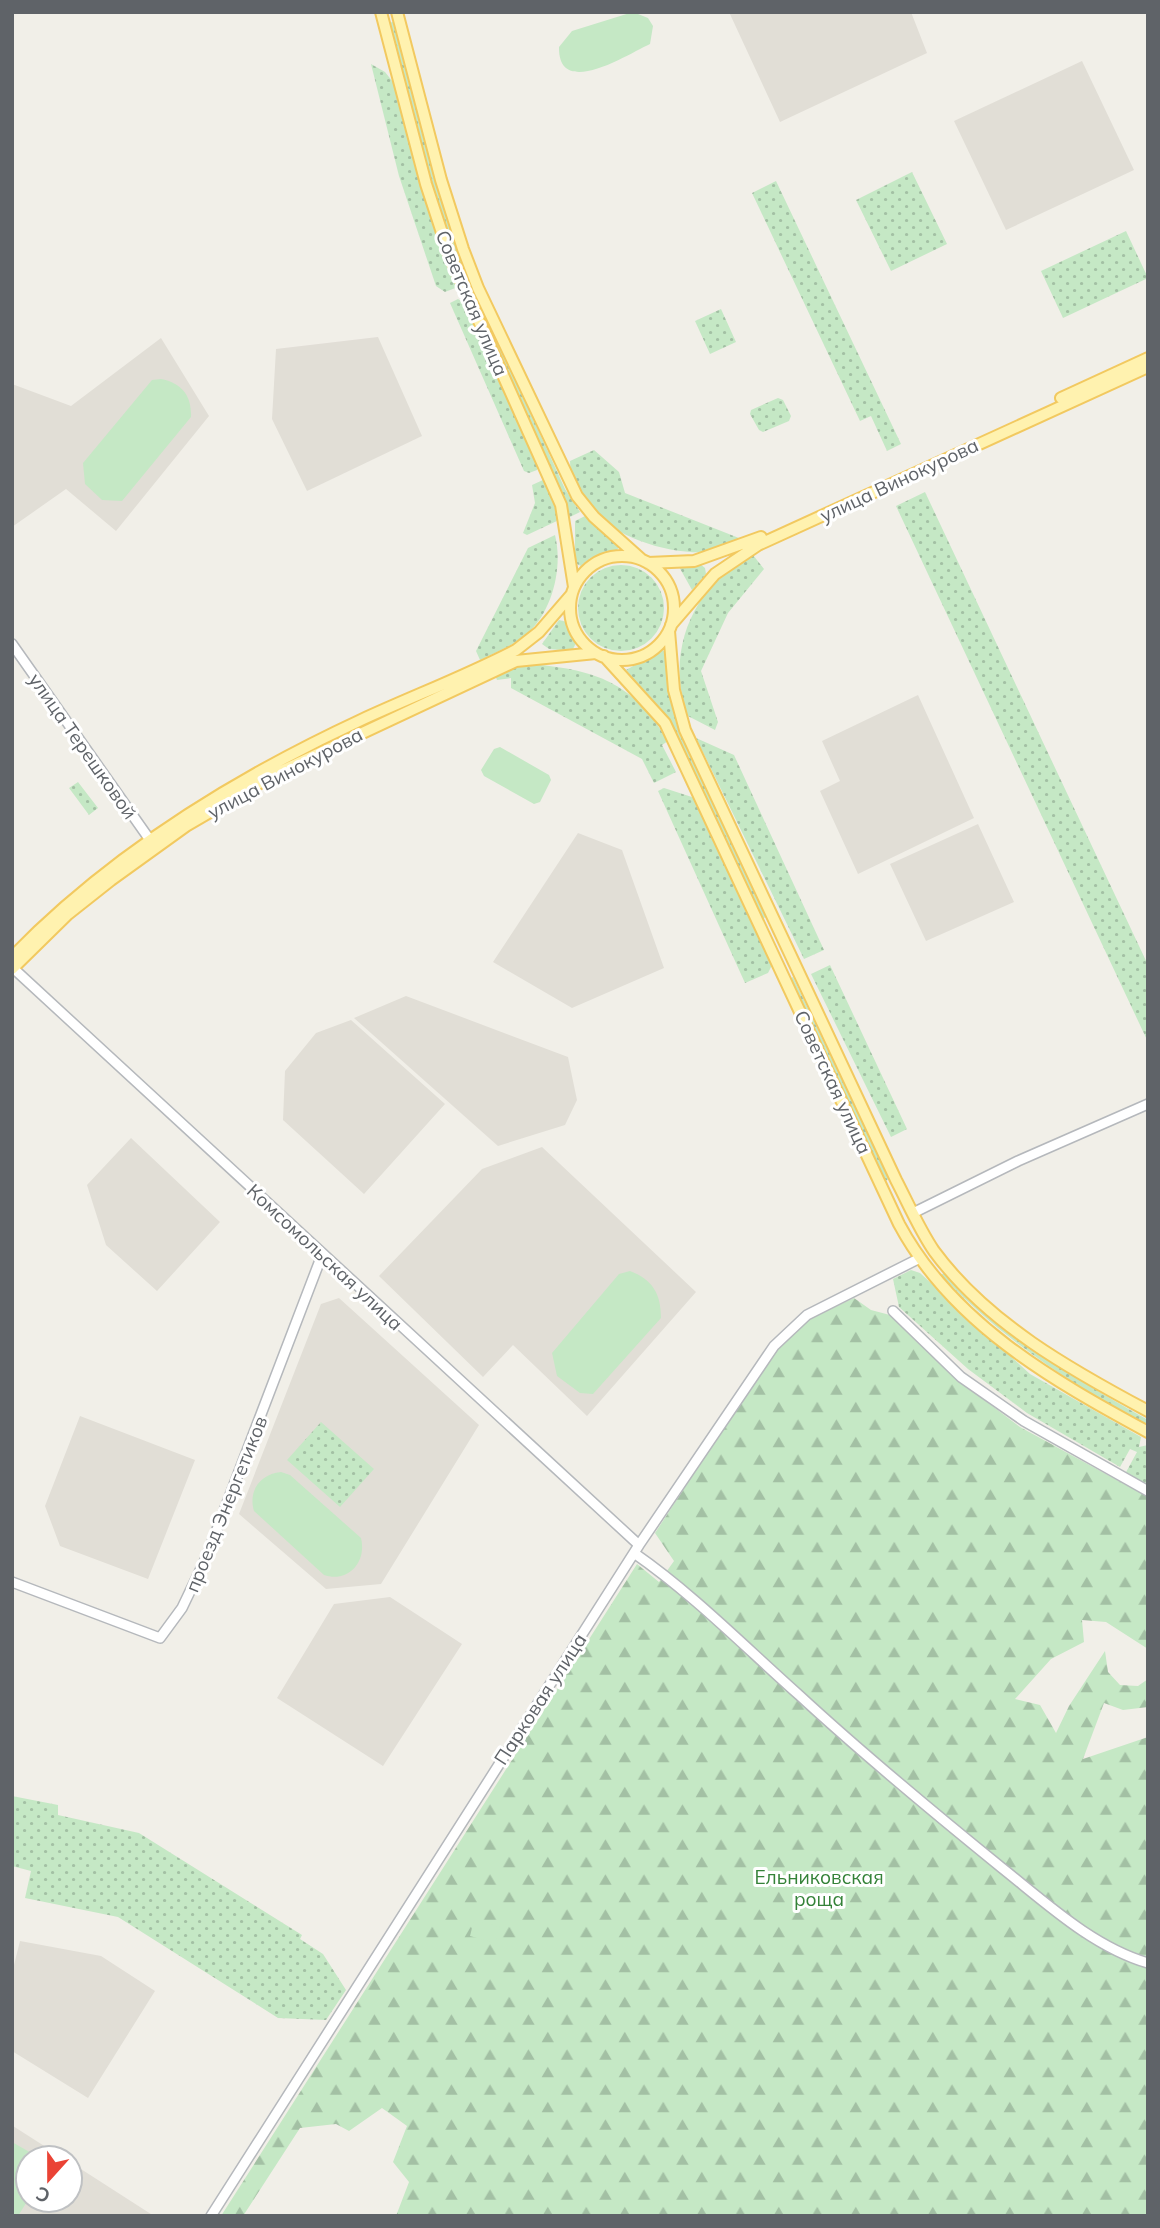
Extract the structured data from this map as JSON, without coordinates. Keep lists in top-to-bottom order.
{
  "streets": {
    "main road": ["Советская улица", "улица Винокурова", "Парковая улица"],
    "street": ["улица Терешковой", "Комсомольская улица", "проезд Энергетиков"]
  },
  "crossings": [
    ["Советская улица", "улица Винокурова"],
    ["Советская улица", "Парковая улица"],
    ["улица Винокурова", "улица Терешковой"],
    ["улица Винокурова", "Комсомольская улица"],
    ["Комсомольская улица", "проезд Энергетиков"],
    ["Комсомольская улица", "Парковая улица"]
  ],
  "parks": ["Ельниковская роща"],
  "north": "bottom"
}
